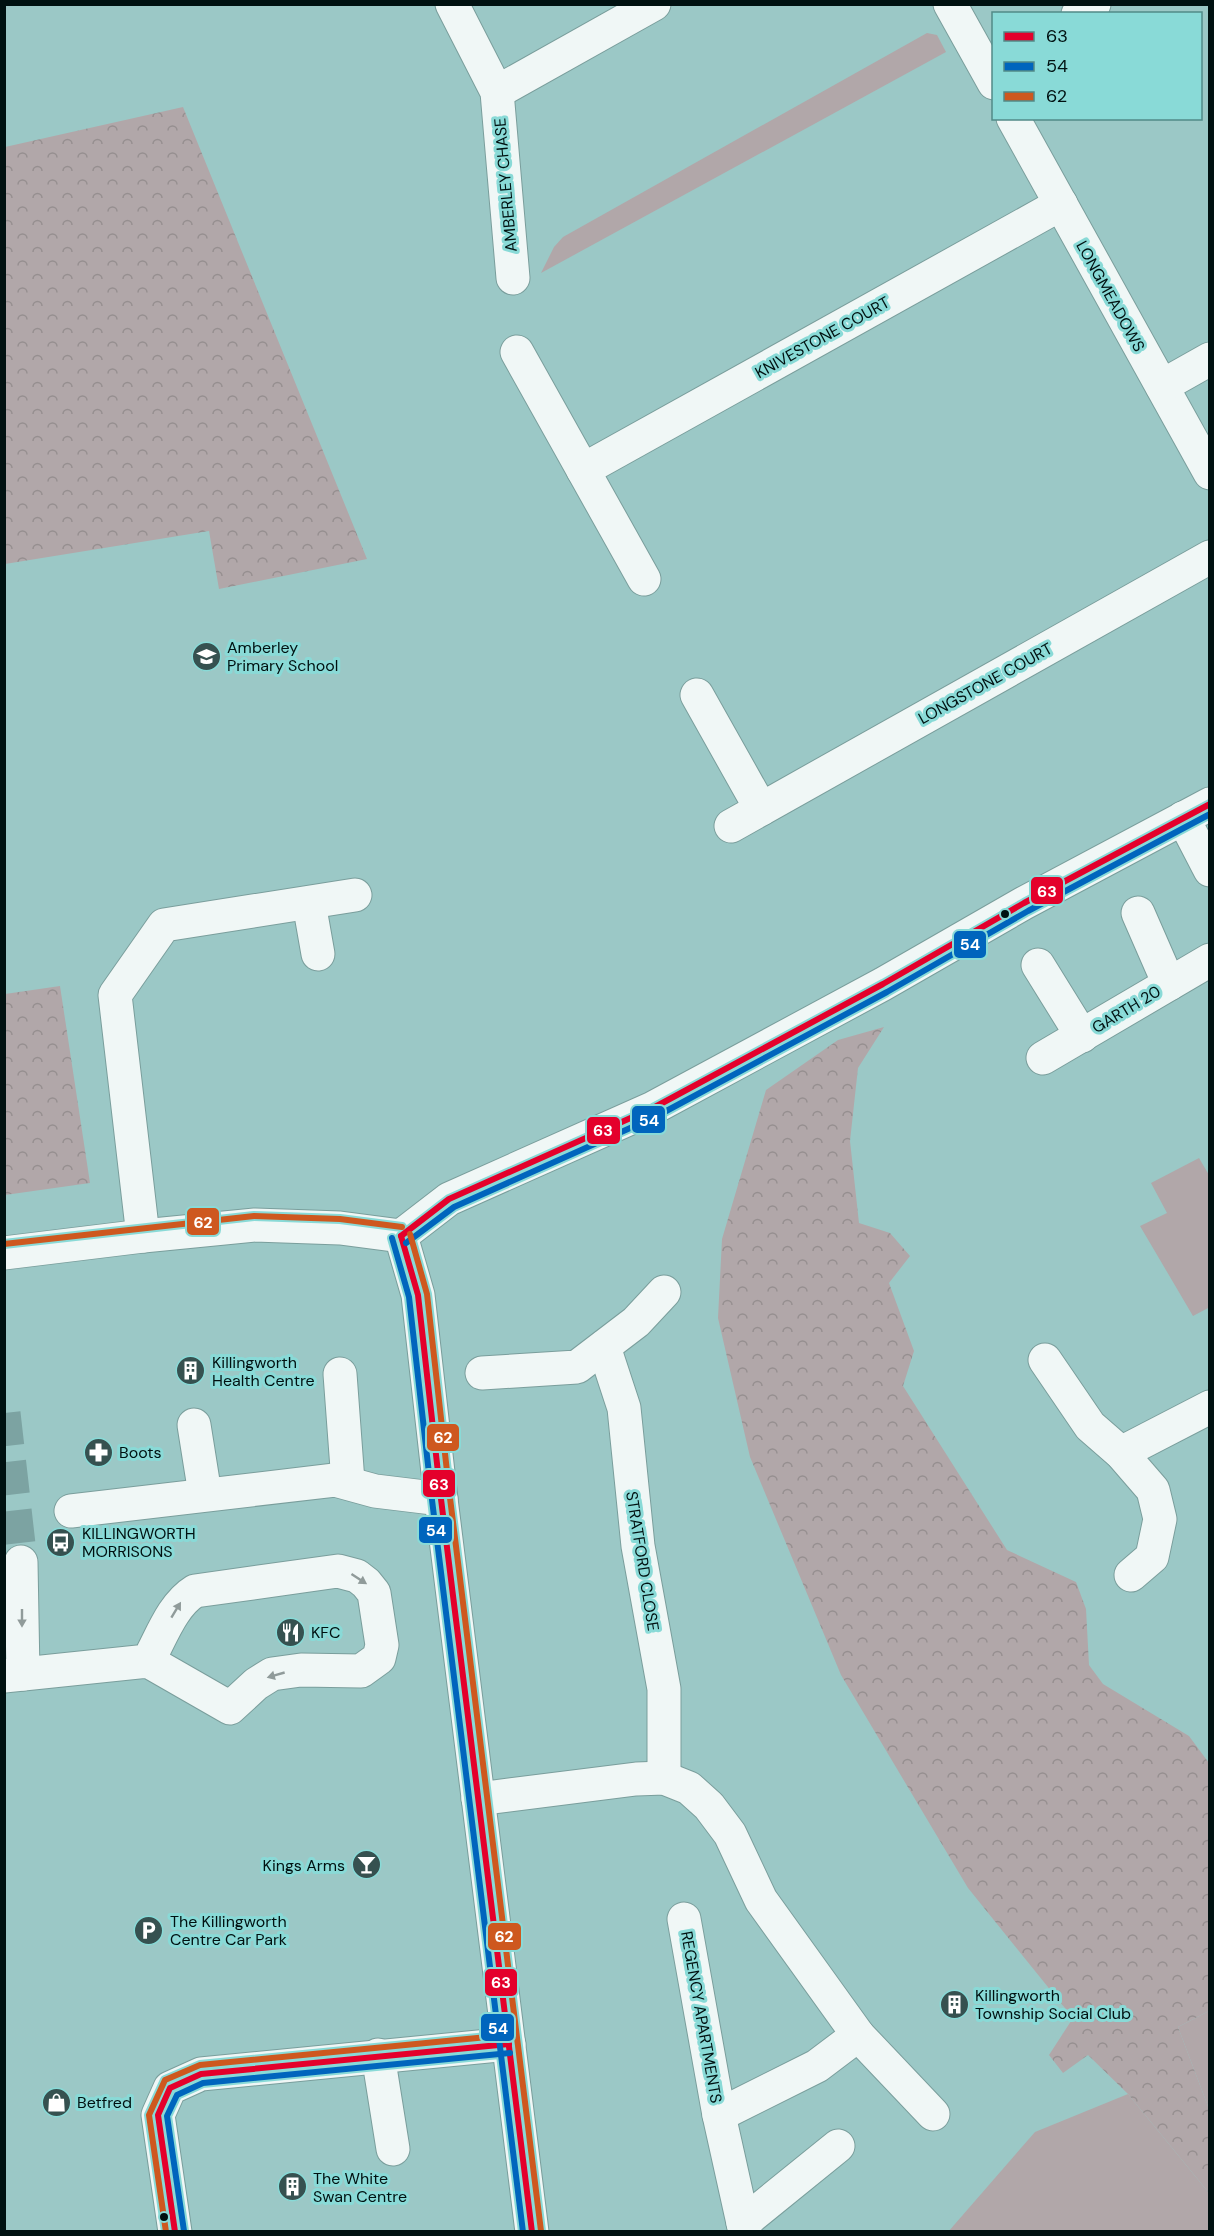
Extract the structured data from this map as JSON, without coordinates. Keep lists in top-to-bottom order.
{
  "streets": {
    "street": [
      "AMBERLEY CHASE",
      "LONGMEADOWS",
      "KNIVESTONE COURT",
      "LONGSTONE COURT",
      "GARTH 20",
      "STRATFORD CLOSE",
      "REGENCY APARTMENTS"
    ]
  },
  "crossings": [
    ["LONGMEADOWS", "KNIVESTONE COURT"]
  ],
  "places": {
    "school or university": ["Amberley Primary School"],
    "building": ["Killingworth Health Centre", "Killingworth Township Social Club", "The White Swan Centre"],
    "pharmacy": ["Boots"],
    "bus stop": ["KILLINGWORTH MORRISONS"],
    "restaurant": ["KFC"],
    "bar": ["Kings Arms"],
    "parking": ["The Killingworth Centre Car Park"],
    "shop": ["Betfred"]
  },
  "lines": ["transit line 63", "transit line 54", "transit line 62"],
  "legend": ["63", "54", "62"]
}
